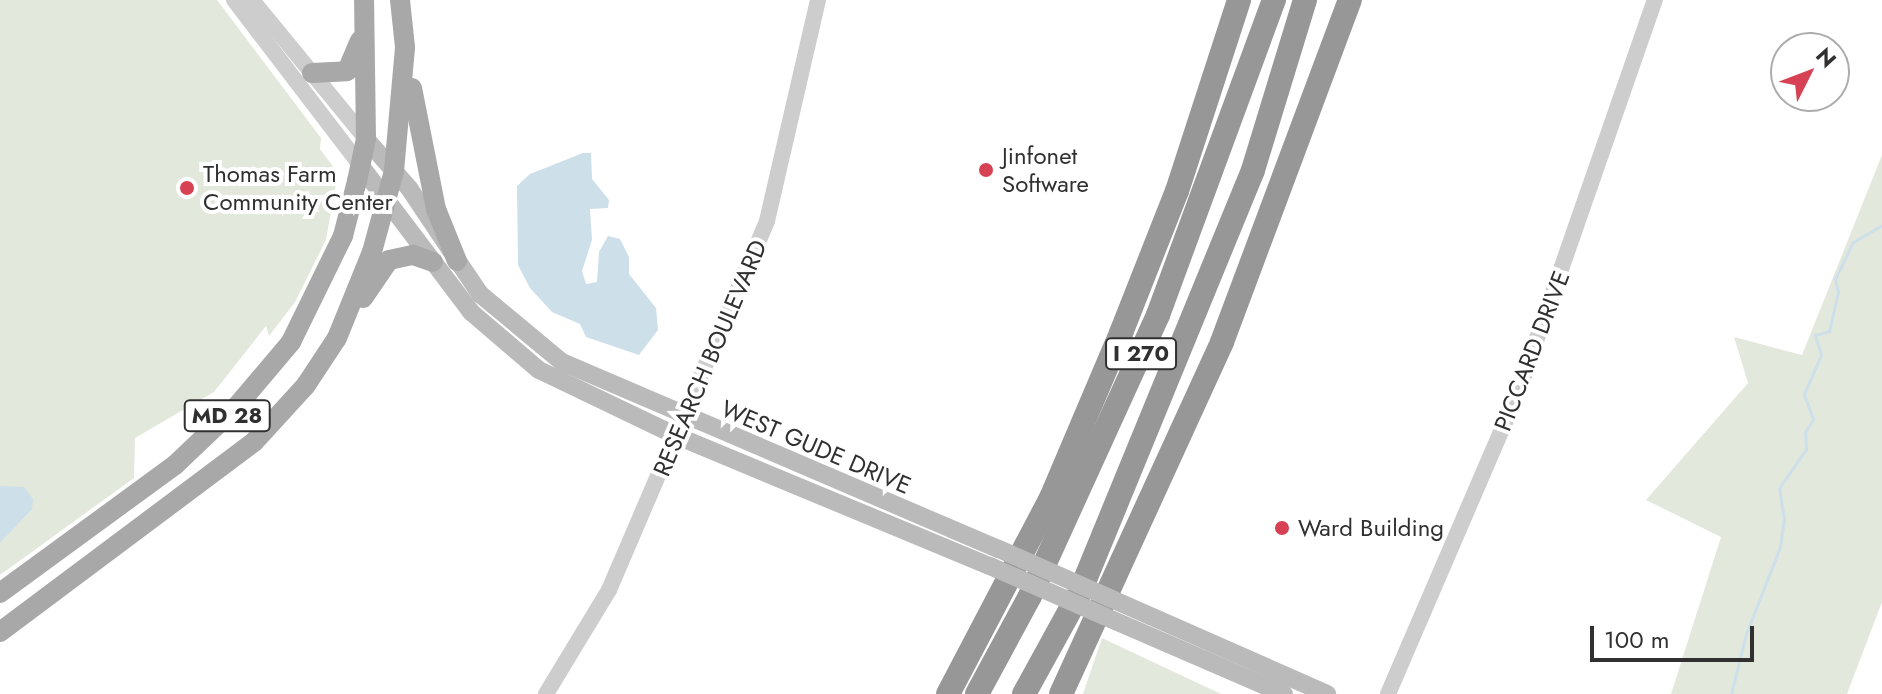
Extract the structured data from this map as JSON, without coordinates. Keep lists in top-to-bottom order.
{
  "streets": {
    "highway": ["I 270"],
    "main road": ["MD 28", "WEST GUDE DRIVE"],
    "street": ["PICCARD DRIVE", "RESEARCH BOULEVARD"]
  },
  "crossings": [
    ["RESEARCH BOULEVARD", "WEST GUDE DRIVE"],
    ["MD 28", "WEST GUDE DRIVE"]
  ],
  "places": ["Jinfonet Software", "Thomas Farm Community Center", "Ward Building"],
  "scale_bar": "100 m",
  "north": "top right"
}
